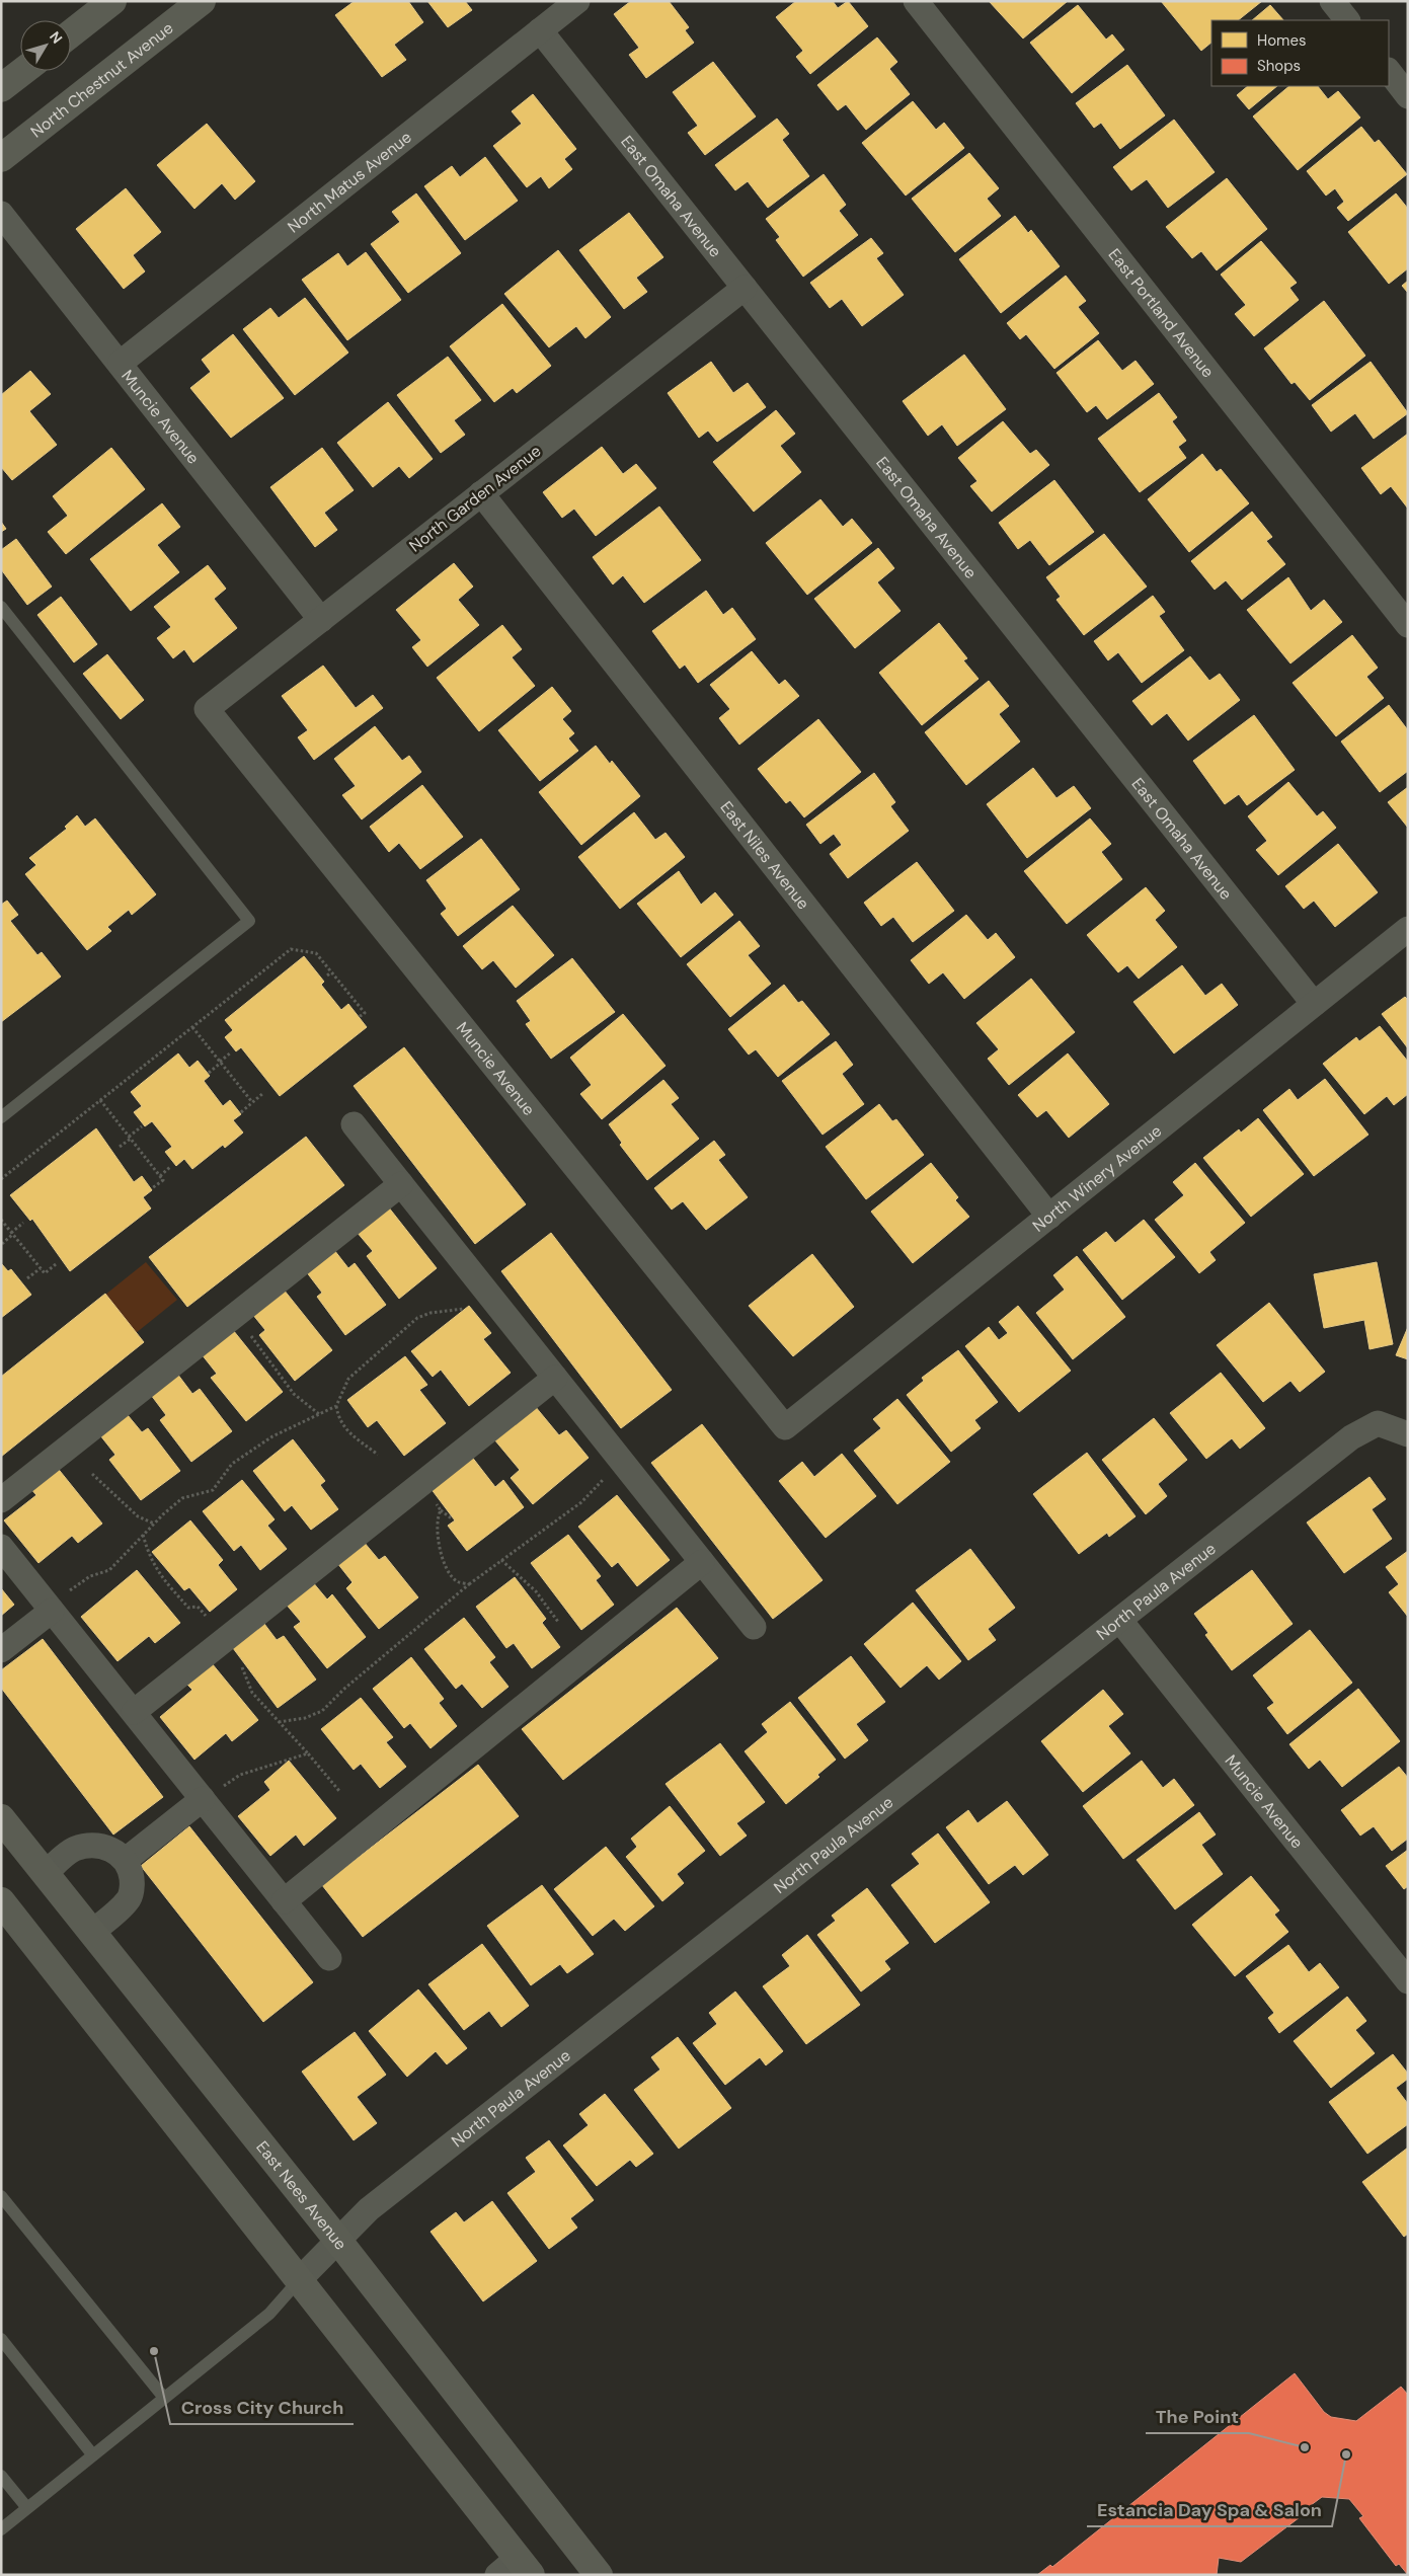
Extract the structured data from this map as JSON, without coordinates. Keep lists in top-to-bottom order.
{
  "streets": {
    "main road": ["North Chestnut Avenue", "East Nees Avenue"],
    "street": [
      "North Matus Avenue",
      "East Omaha Avenue",
      "East Portland Avenue",
      "Muncie Avenue",
      "North Garden Avenue",
      "East Niles Avenue",
      "North Winery Avenue",
      "North Paula Avenue"
    ]
  },
  "crossings": [
    ["North Matus Avenue", "East Omaha Avenue"],
    ["North Matus Avenue", "Muncie Avenue"],
    ["East Omaha Avenue", "North Garden Avenue"],
    ["East Omaha Avenue", "North Winery Avenue"],
    ["Muncie Avenue", "North Garden Avenue"],
    ["Muncie Avenue", "North Winery Avenue"],
    ["Muncie Avenue", "North Paula Avenue"],
    ["North Garden Avenue", "East Niles Avenue"],
    ["East Niles Avenue", "North Winery Avenue"],
    ["North Paula Avenue", "East Nees Avenue"]
  ],
  "places": ["Cross City Church", "The Point", "Estancia Day Spa & Salon"],
  "legend": ["Homes", "Shops"],
  "north": "top right"
}
